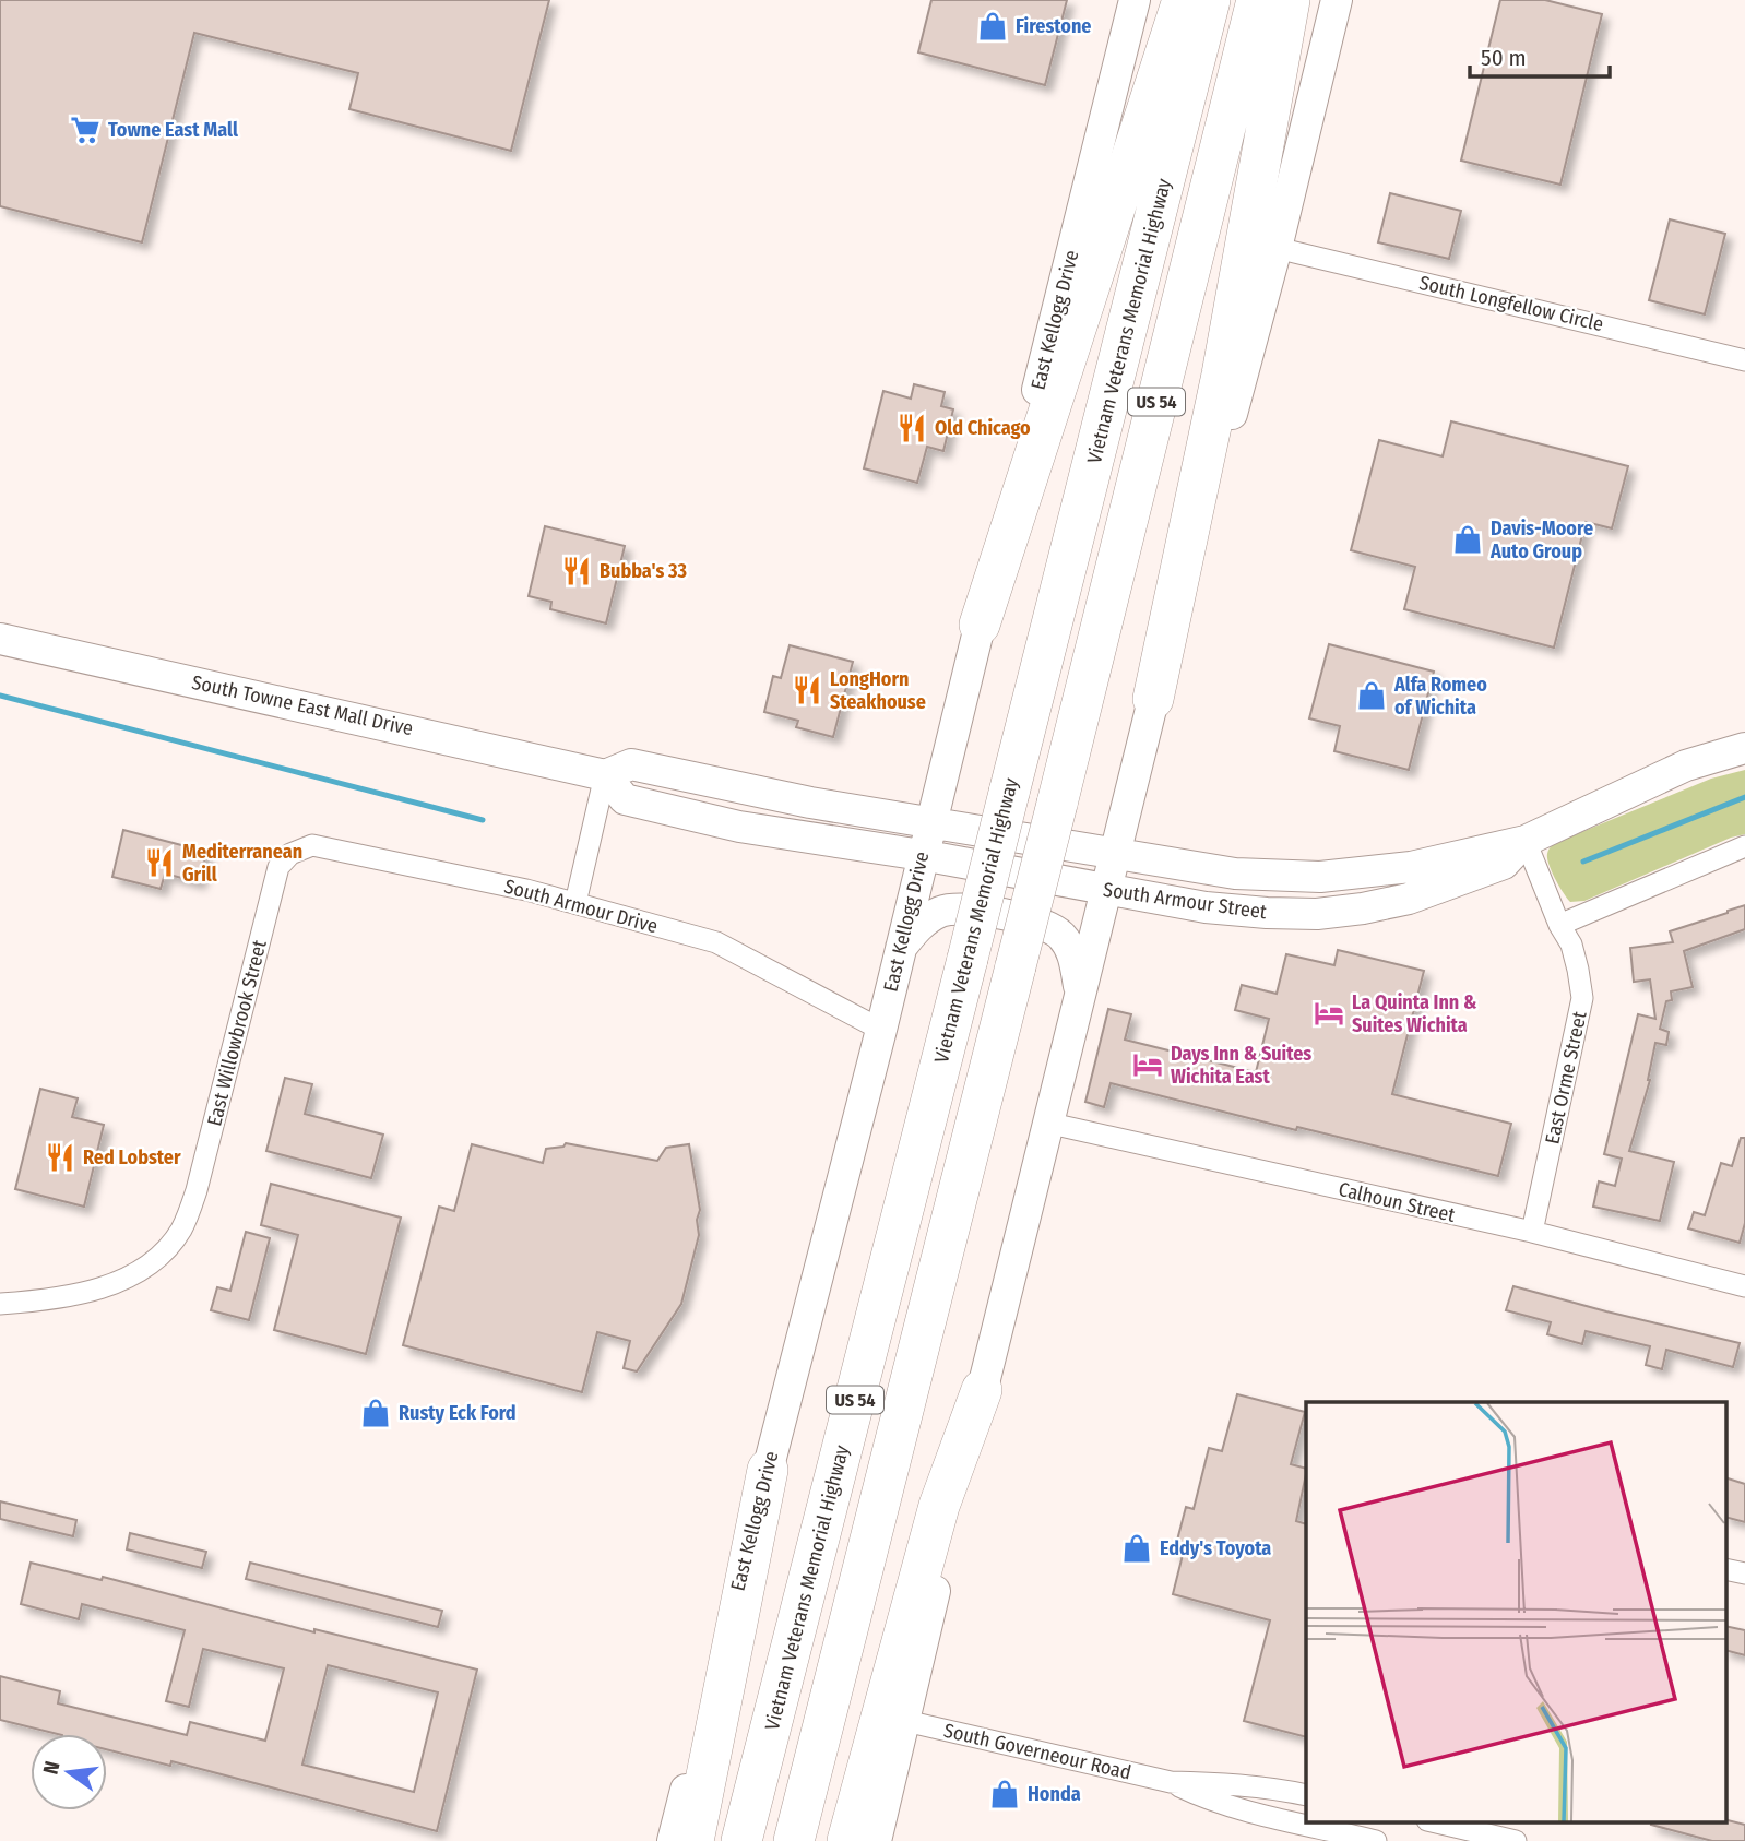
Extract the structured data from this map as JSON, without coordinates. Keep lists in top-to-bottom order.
{
  "streets": {
    "highway": ["Vietnam Veterans Memorial Highway", "US 54"],
    "main road": ["East Kellogg Drive", "South Towne East Mall Drive", "South Armour Street"],
    "street": [
      "South Longfellow Circle",
      "South Armour Drive",
      "East Willowbrook Street",
      "East Orme Street",
      "Calhoun Street",
      "South Governeour Road"
    ]
  },
  "crossings": [
    ["East Kellogg Drive", "South Towne East Mall Drive"],
    ["East Kellogg Drive", "South Armour Street"],
    ["East Kellogg Drive", "South Armour Drive"],
    ["South Towne East Mall Drive", "South Armour Street"],
    ["South Armour Street", "East Orme Street"],
    ["South Armour Drive", "East Willowbrook Street"],
    ["East Orme Street", "Calhoun Street"]
  ],
  "places": {
    "shop": [
      "Firestone",
      "Davis-Moore Auto Group",
      "Alfa Romeo of Wichita",
      "Rusty Eck Ford",
      "Eddy's Toyota",
      "Honda"
    ],
    "supermarket": ["Towne East Mall"],
    "restaurant": [
      "Old Chicago",
      "Bubba's 33",
      "LongHorn Steakhouse",
      "Mediterranean Grill",
      "Red Lobster"
    ],
    "hotel": ["La Quinta Inn & Suites Wichita", "Days Inn & Suites Wichita East"]
  },
  "scale_bar": "50 m",
  "north": "left"
}
